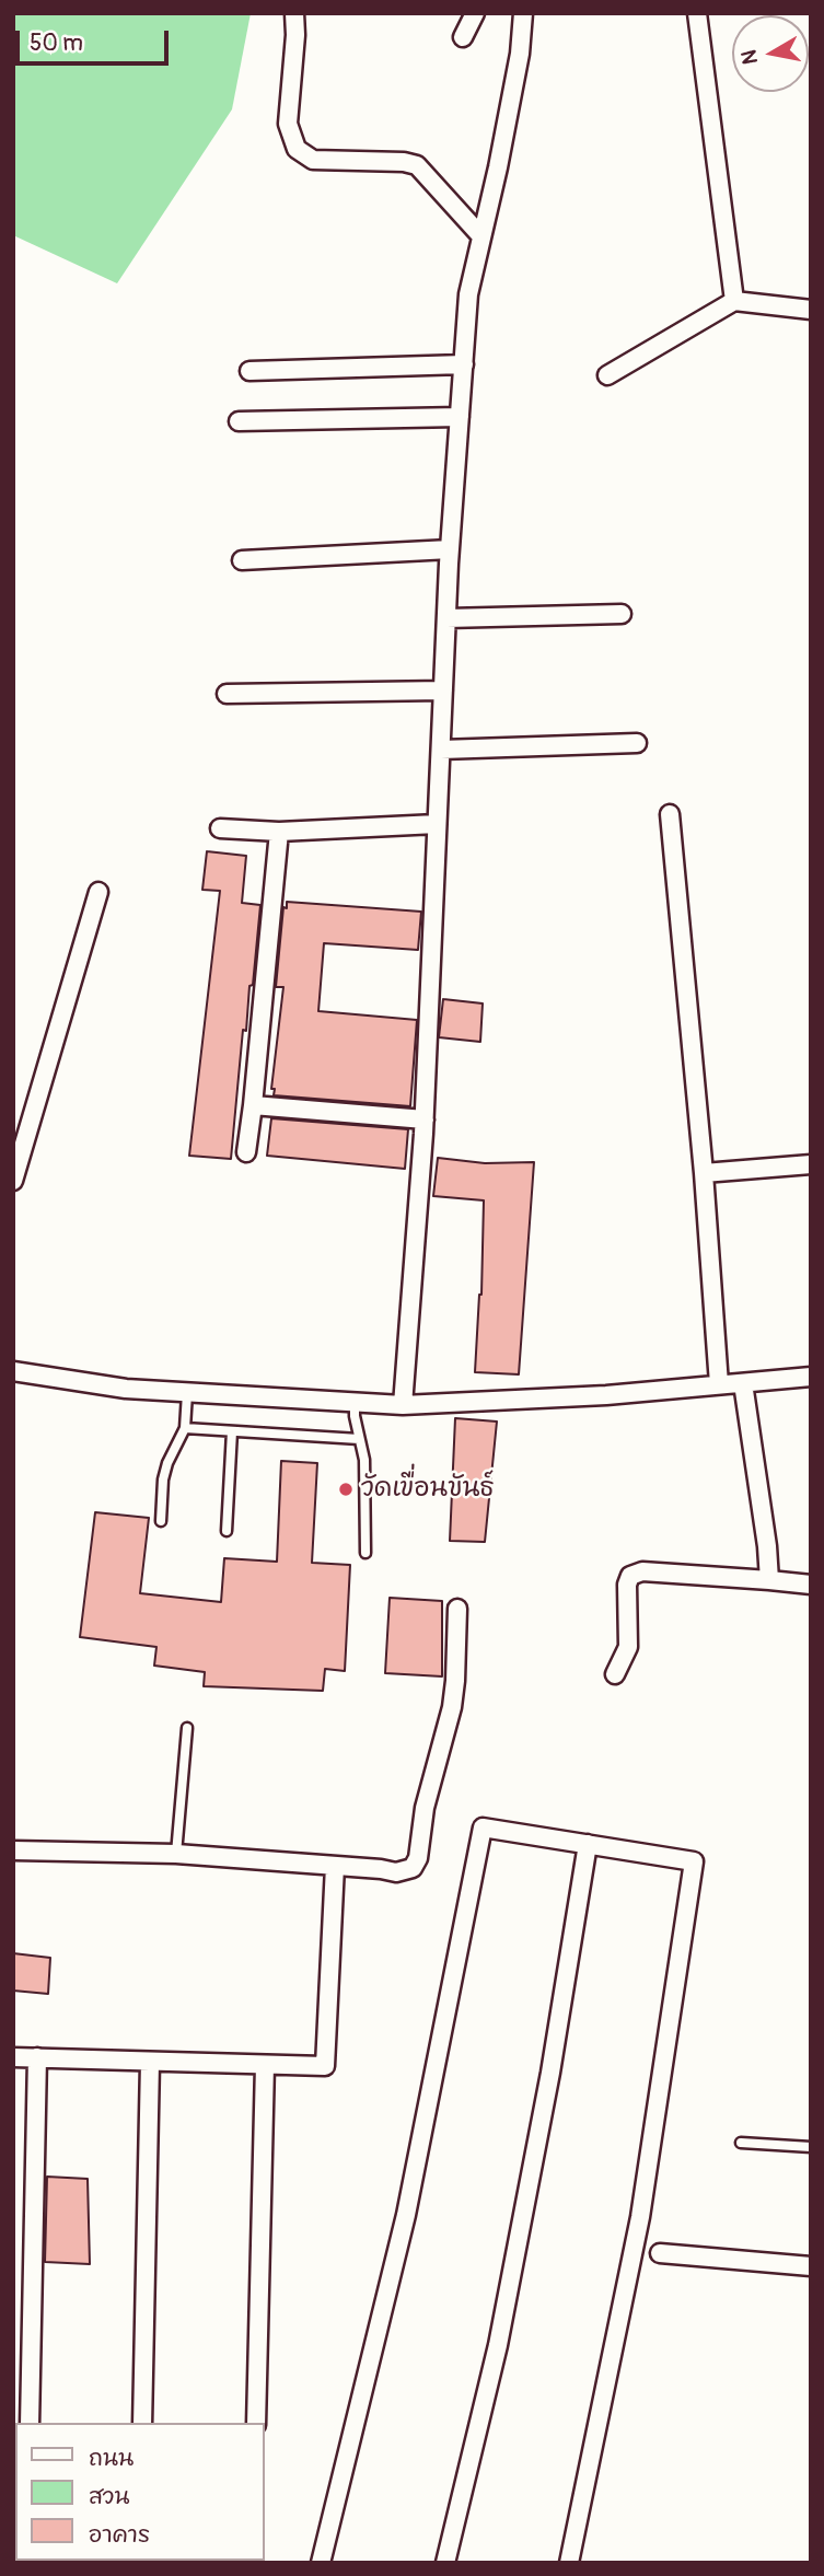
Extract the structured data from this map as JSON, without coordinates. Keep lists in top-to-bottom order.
{
  "places": ["วัดเขื่อนขันธ์"],
  "legend": ["ถนน", "สวน", "อาคาร"],
  "scale_bar": "50 m",
  "north": "left"
}
